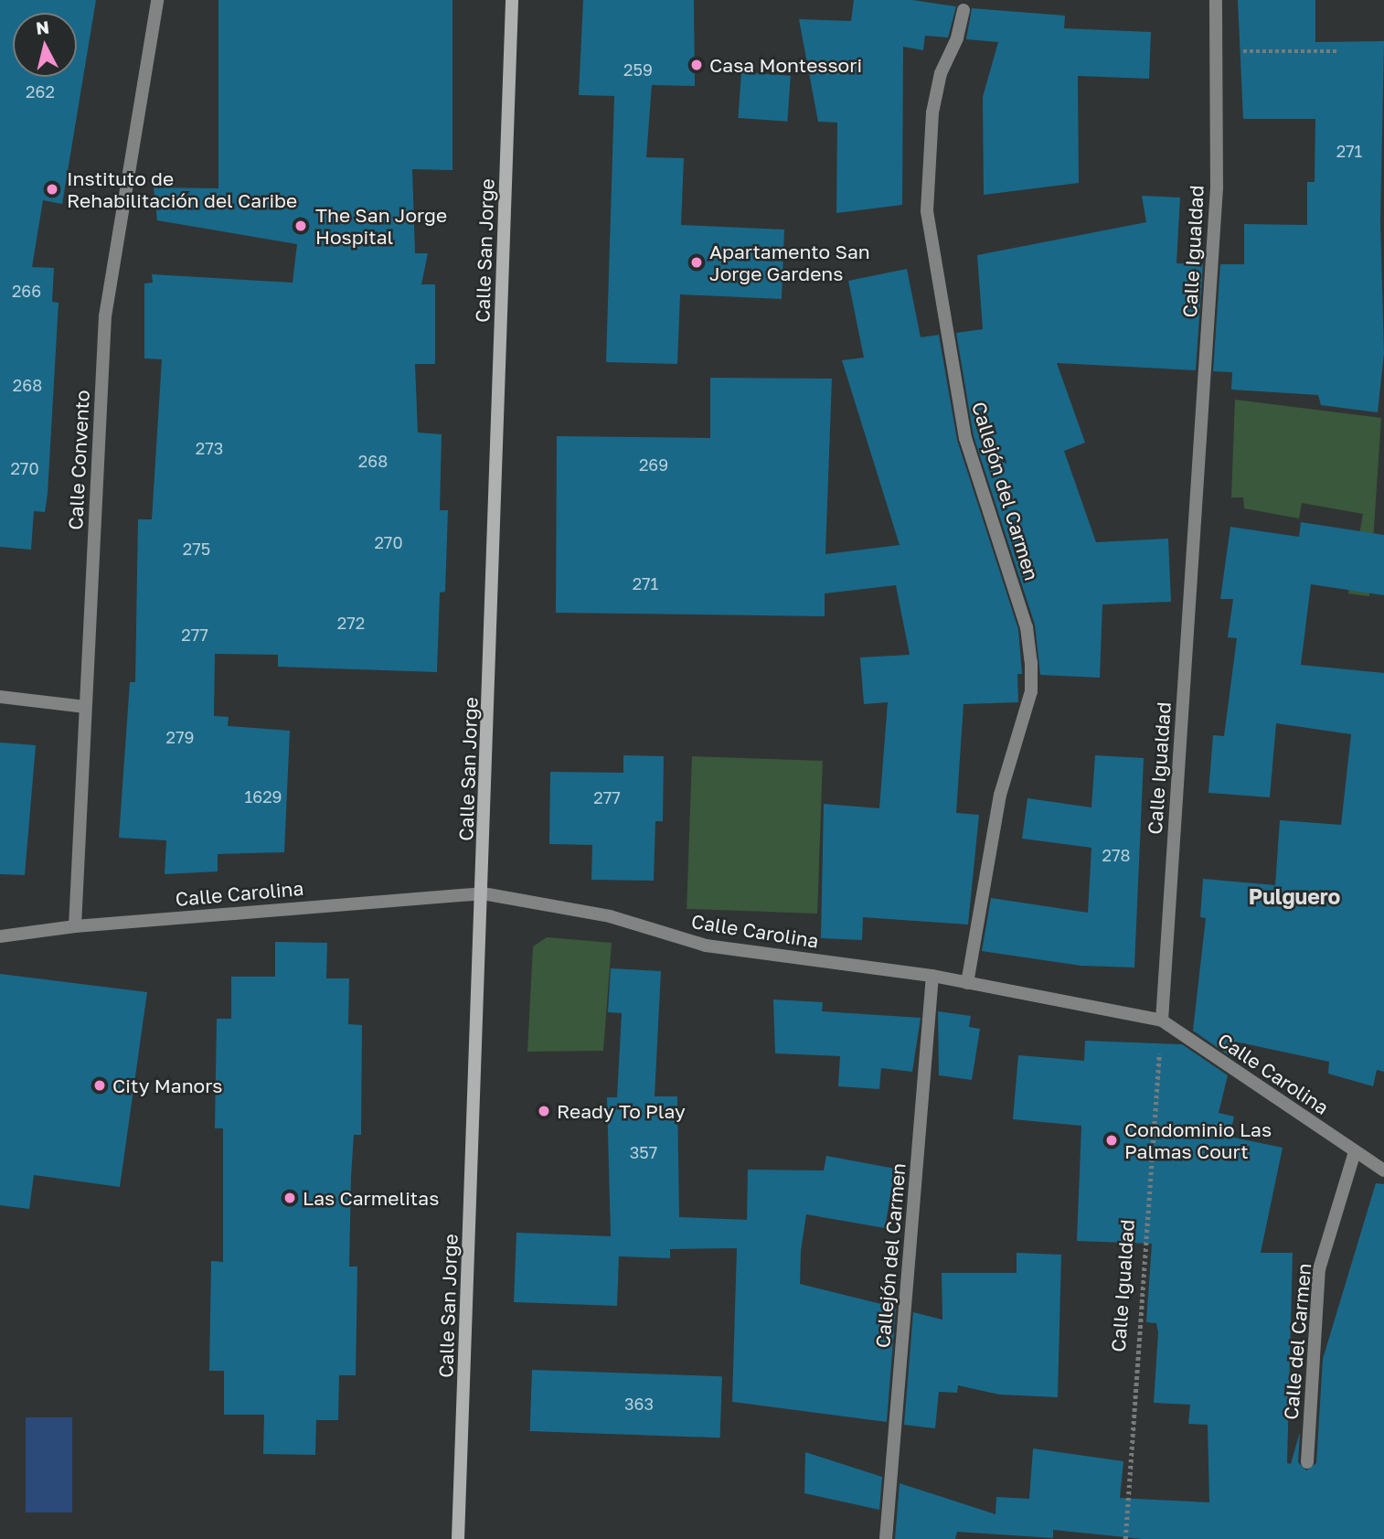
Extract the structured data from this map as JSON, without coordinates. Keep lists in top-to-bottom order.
{
  "streets": {
    "street": [
      "Calle San Jorge",
      "Calle Igualdad",
      "Calle Convento",
      "Callejón del Carmen",
      "Calle Carolina",
      "Calle del Carmen"
    ]
  },
  "crossings": [
    ["Calle San Jorge", "Calle Carolina"],
    ["Calle Igualdad", "Calle Carolina"],
    ["Calle Convento", "Calle Carolina"],
    ["Callejón del Carmen", "Calle Carolina"],
    ["Calle Carolina", "Calle del Carmen"]
  ],
  "districts": ["Pulguero"],
  "places": [
    "Casa Montessori",
    "Instituto de Rehabilitación del Caribe",
    "The San Jorge Hospital",
    "Apartamento San Jorge Gardens",
    "City Manors",
    "Ready To Play",
    "Condominio Las Palmas Court",
    "Las Carmelitas"
  ],
  "house_numbers": [
    "259",
    "262",
    "271",
    "266",
    "268",
    "273",
    "268",
    "269",
    "270",
    "270",
    "275",
    "271",
    "272",
    "277",
    "279",
    "1629",
    "277",
    "278",
    "357",
    "363"
  ],
  "north": "top"
}
